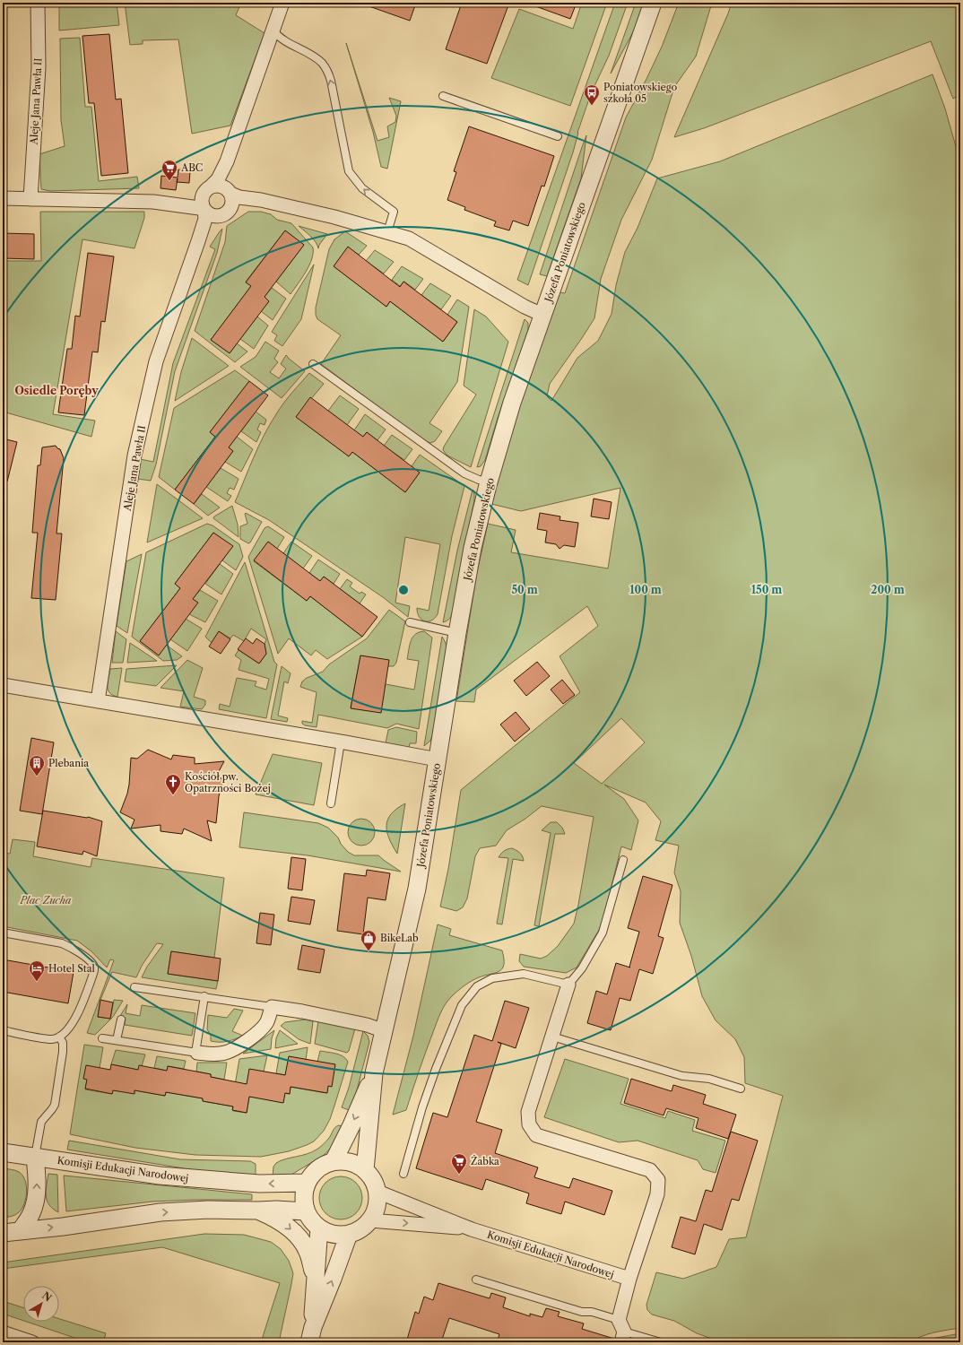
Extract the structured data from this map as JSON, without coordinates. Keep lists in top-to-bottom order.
{
  "streets": {
    "street": ["Aleje Jana Pawła II", "Józefa Poniatowskiego", "Komisji Edukacji Narodowej"]
  },
  "crossings": [
    ["Józefa Poniatowskiego", "Komisji Edukacji Narodowej"]
  ],
  "districts": ["Osiedle Poręby"],
  "parks": ["Plac Zucha"],
  "places": {
    "bus stop": ["Poniatowskiego szkoła 05"],
    "supermarket": ["ABC", "Żabka"],
    "building": ["Plebania"],
    "church": ["Kościół pw. Opatrzności Bożej"],
    "shop": ["BikeLab"],
    "hotel": ["Hotel Stal"]
  },
  "north": "top right",
  "rings": [
    "50 m",
    "100 m",
    "150 m",
    "200 m"
  ]
}
